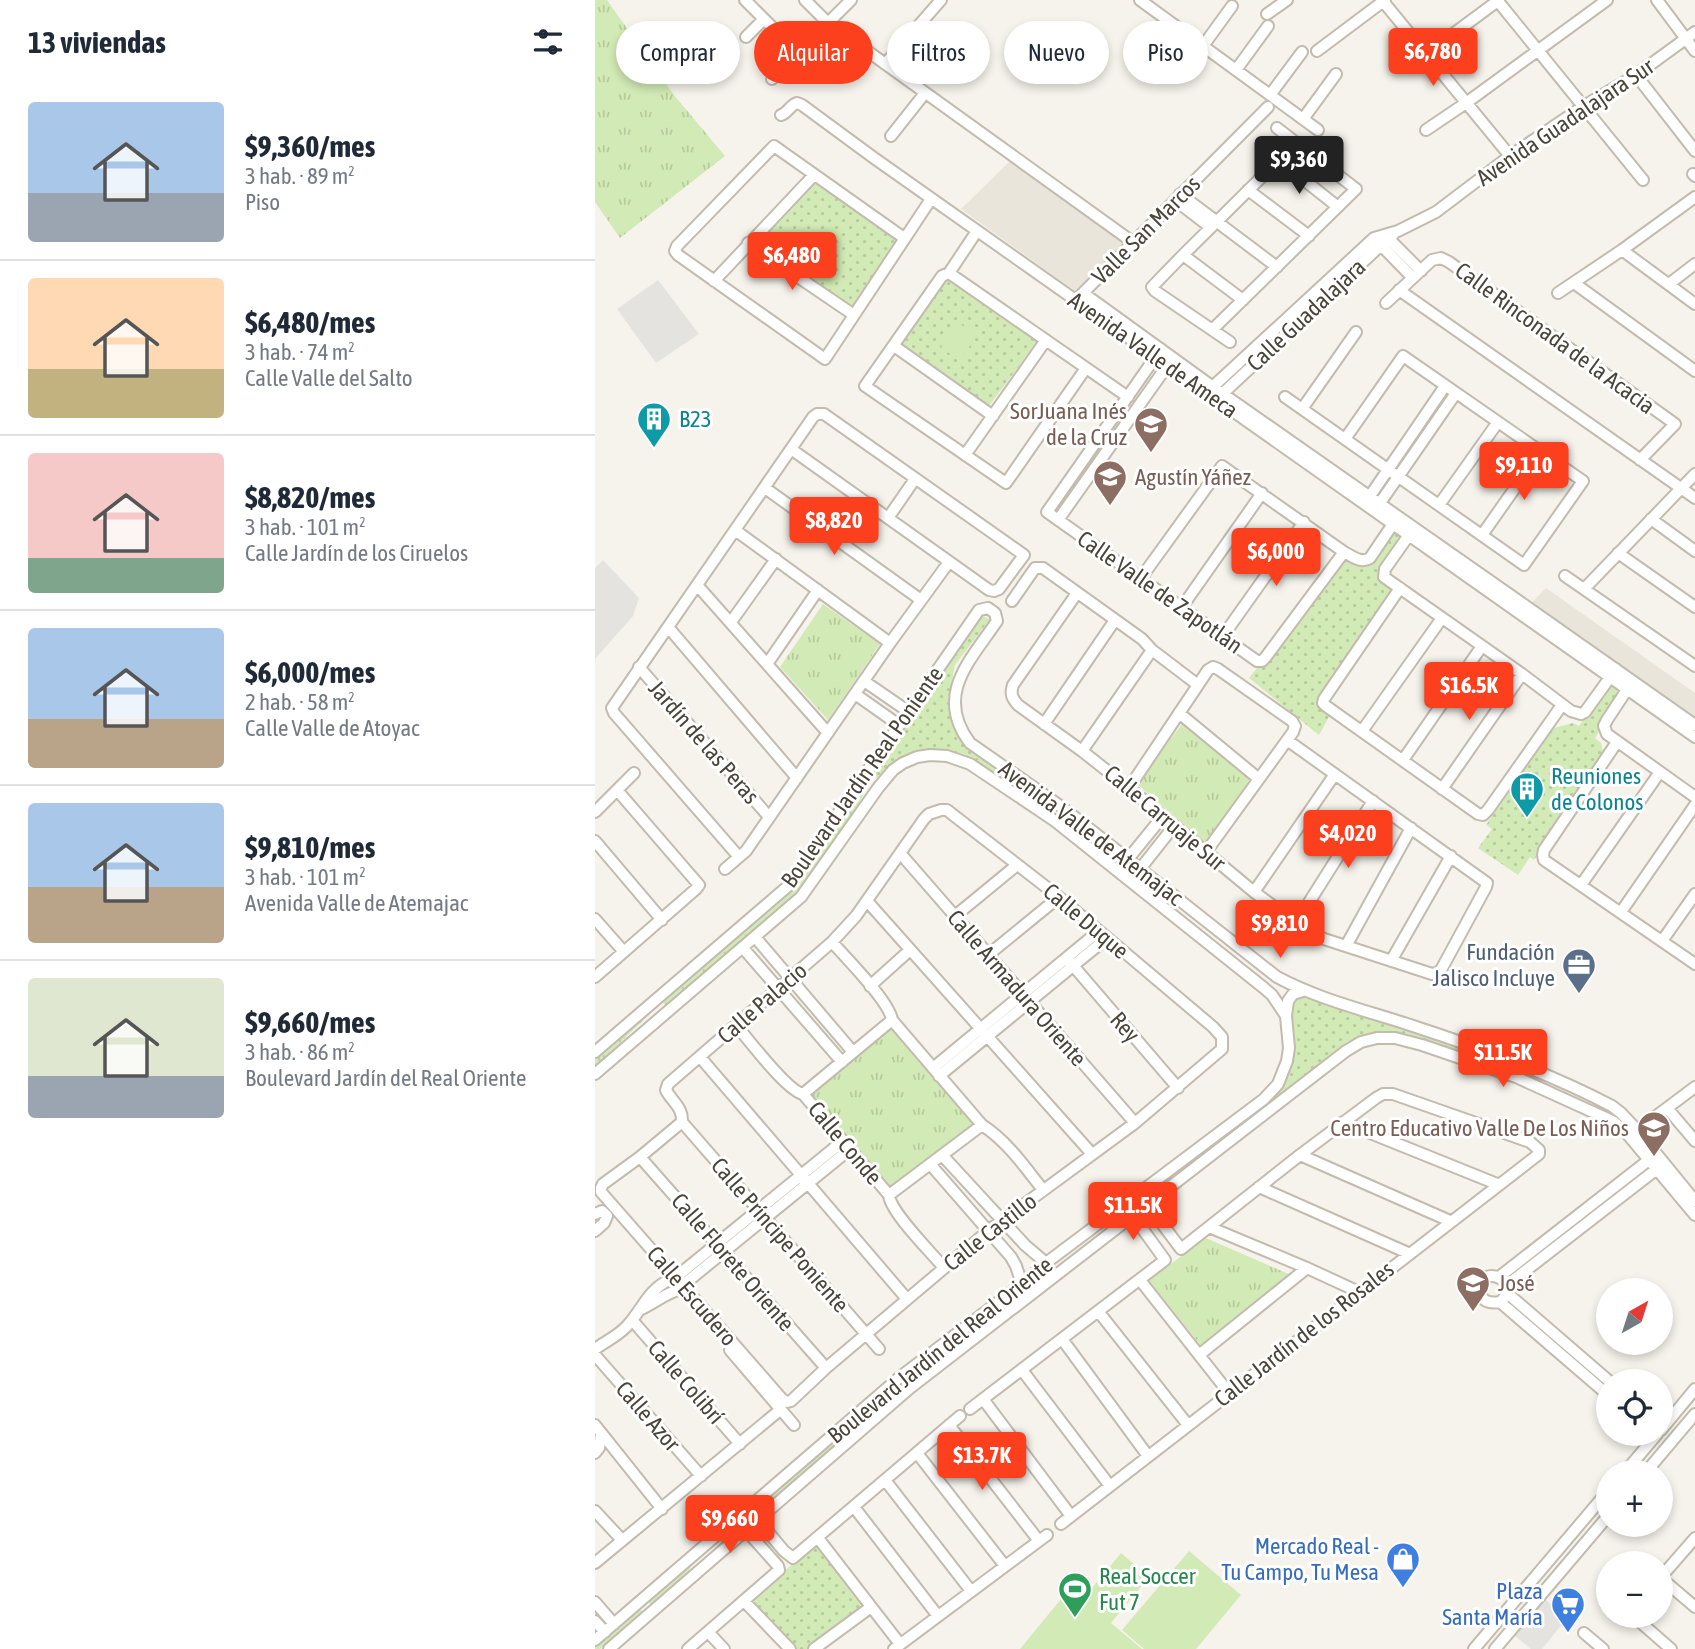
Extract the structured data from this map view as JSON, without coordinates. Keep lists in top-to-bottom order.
{
  "streets": {
    "street": [
      "Avenida Guadalajara Sur",
      "Valle San Marcos",
      "Calle Guadalajara",
      "Calle Rinconada de la Acacia",
      "Avenida Valle de Ameca",
      "Calle Valle de Zapotlán",
      "Jardín de las Peras",
      "Boulevard Jardín Real Poniente",
      "Calle Carruaje Sur",
      "Avenida Valle de Atemajac",
      "Calle Duque",
      "Calle Armadura Oriente",
      "Calle Palacio",
      "Rey",
      "Calle Conde",
      "Calle Castillo",
      "Calle Príncipe Poniente",
      "Calle Florete Oriente",
      "Calle Escudero",
      "Calle Jardín de los Rosales",
      "Boulevard Jardín del Real Oriente",
      "Calle Colibrí",
      "Calle Azor"
    ]
  },
  "crossings": [
    ["Avenida Guadalajara Sur", "Calle Guadalajara"],
    ["Valle San Marcos", "Avenida Valle de Ameca"],
    ["Calle Guadalajara", "Avenida Valle de Ameca"],
    ["Boulevard Jardín Real Poniente", "Avenida Valle de Atemajac"],
    ["Avenida Valle de Atemajac", "Boulevard Jardín del Real Oriente"],
    ["Calle Duque", "Calle Palacio"],
    ["Calle Duque", "Calle Castillo"],
    ["Calle Armadura Oriente", "Calle Palacio"],
    ["Calle Armadura Oriente", "Calle Castillo"],
    ["Calle Palacio", "Calle Conde"],
    ["Calle Palacio", "Calle Príncipe Poniente"],
    ["Rey", "Calle Castillo"],
    ["Calle Conde", "Calle Castillo"],
    ["Calle Castillo", "Calle Príncipe Poniente"],
    ["Calle Castillo", "Calle Florete Oriente"],
    ["Calle Castillo", "Calle Escudero"],
    ["Calle Castillo", "Calle Colibrí"],
    ["Calle Castillo", "Calle Azor"],
    ["Calle Florete Oriente", "Calle Escudero"]
  ],
  "places": {
    "building": ["B23", "Reuniones de Colonos"],
    "school or university": [
      "SorJuana Inés de la Cruz",
      "Agustín Yáñez",
      "Centro Educativo Valle De Los Niños",
      "José"
    ],
    "office": ["Fundación Jalisco Incluye"],
    "shop": ["Mercado Real - Tu Campo, Tu Mesa"],
    "sports": ["Real Soccer Fut 7"],
    "supermarket": ["Plaza Santa María"]
  },
  "north": "top right",
  "page": {
    "heading": "13 viviendas",
    "chip": [
      "Comprar",
      "Alquilar",
      "Filtros",
      "Nuevo",
      "Piso"
    ],
    "price": [
      "$6,780",
      "$9,360",
      "$6,480",
      "$9,110",
      "$8,820",
      "$6,000",
      "$16.5K",
      "$4,020",
      "$9,810",
      "$11.5K",
      "$11.5K",
      "$13.7K",
      "$9,660"
    ],
    "list": [
      {
        "name": "$9,360/mes",
        "note": "3 hab. · 89 m² · Piso"
      },
      {
        "name": "$6,480/mes",
        "note": "3 hab. · 74 m² · Calle Valle del Salto"
      },
      {
        "name": "$8,820/mes",
        "note": "3 hab. · 101 m² · Calle Jardín de los Ciruelos"
      },
      {
        "name": "$6,000/mes",
        "note": "2 hab. · 58 m² · Calle Valle de Atoyac"
      },
      {
        "name": "$9,810/mes",
        "note": "3 hab. · 101 m² · Avenida Valle de Atemajac"
      },
      {
        "name": "$9,660/mes",
        "note": "3 hab. · 86 m² · Boulevard Jardín del Real Oriente"
      }
    ],
    "map_buttons": ["+", "−"]
  }
}
